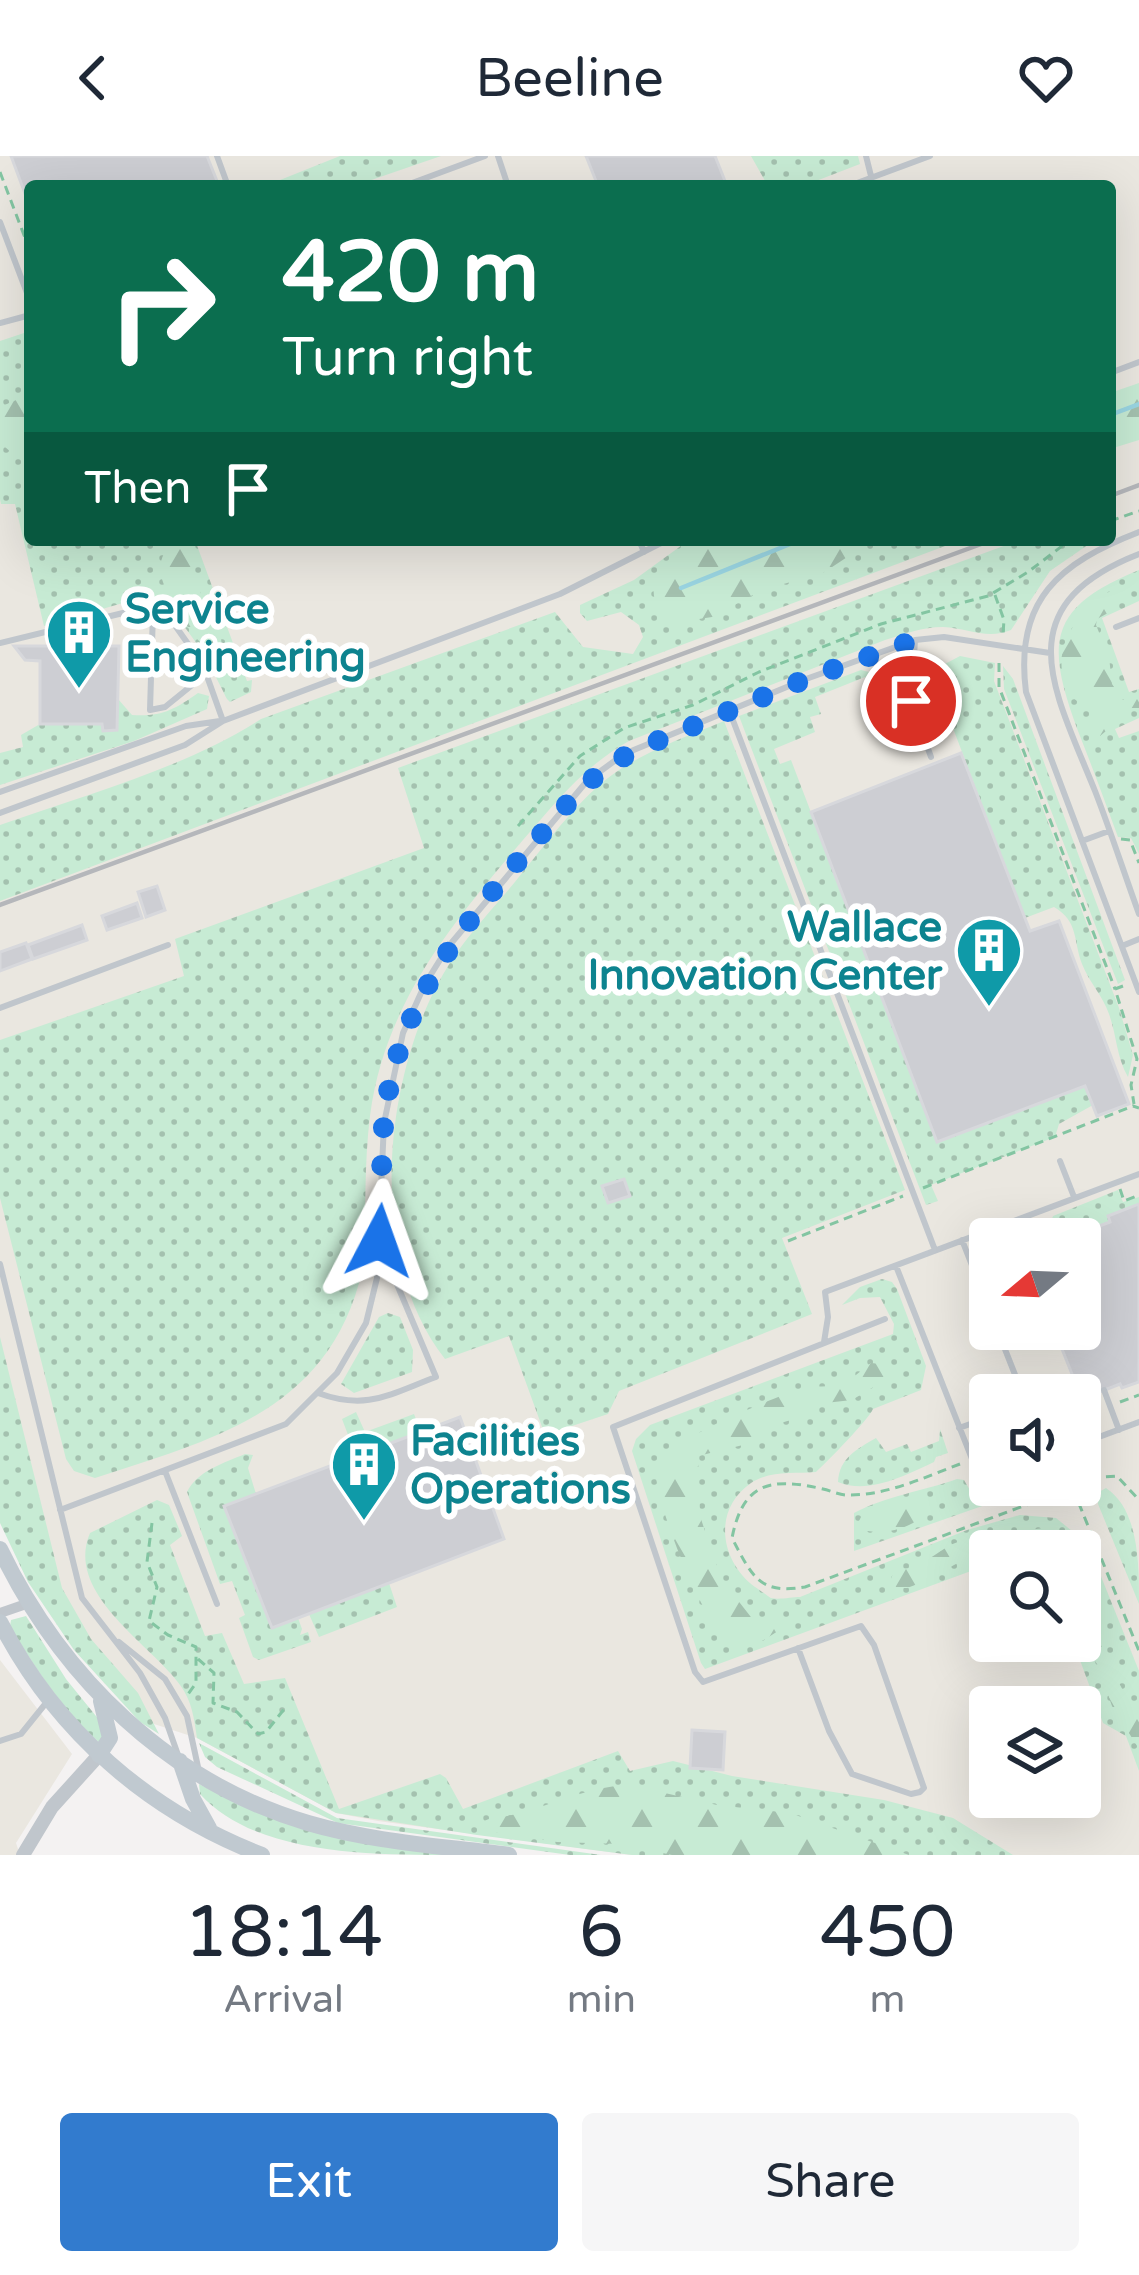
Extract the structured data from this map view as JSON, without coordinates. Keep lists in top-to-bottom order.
{
  "places": {
    "building": ["Service Engineering", "Wallace Innovation Center", "Facilities Operations"]
  },
  "north": "left",
  "page": {
    "header": "Beeline",
    "turn": ["420 m", "Turn right"],
    "then": "Then",
    "eta": [
      "18:14",
      "Arrival",
      "6",
      "min",
      "450",
      "m"
    ],
    "buttons": ["Exit", "Share"]
  }
}
